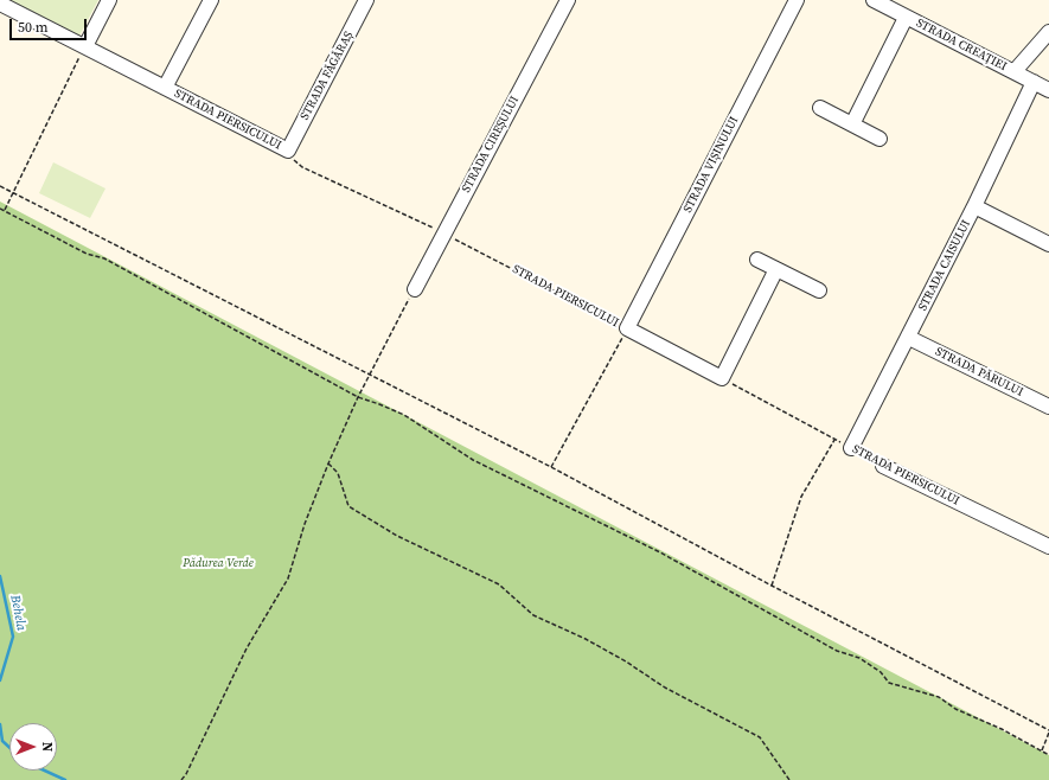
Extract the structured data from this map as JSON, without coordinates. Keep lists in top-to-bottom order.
{
  "streets": {
    "street": [
      "STRADA CREAȚIEI",
      "STRADA FĂGĂRAȘ",
      "STRADA PIERSICULUI",
      "STRADA CIREȘULUI",
      "STRADA VIȘINULUI",
      "STRADA CAISULUI",
      "STRADA PĂRULUI"
    ]
  },
  "crossings": [
    ["STRADA CREAȚIEI", "STRADA CAISULUI"],
    ["STRADA FĂGĂRAȘ", "STRADA PIERSICULUI"],
    ["STRADA PIERSICULUI", "STRADA CIREȘULUI"],
    ["STRADA PIERSICULUI", "STRADA VIȘINULUI"],
    ["STRADA PIERSICULUI", "STRADA CAISULUI"],
    ["STRADA CAISULUI", "STRADA PĂRULUI"]
  ],
  "water": ["Behela"],
  "parks": ["Pădurea Verde"],
  "scale_bar": "50 m",
  "north": "right"
}
